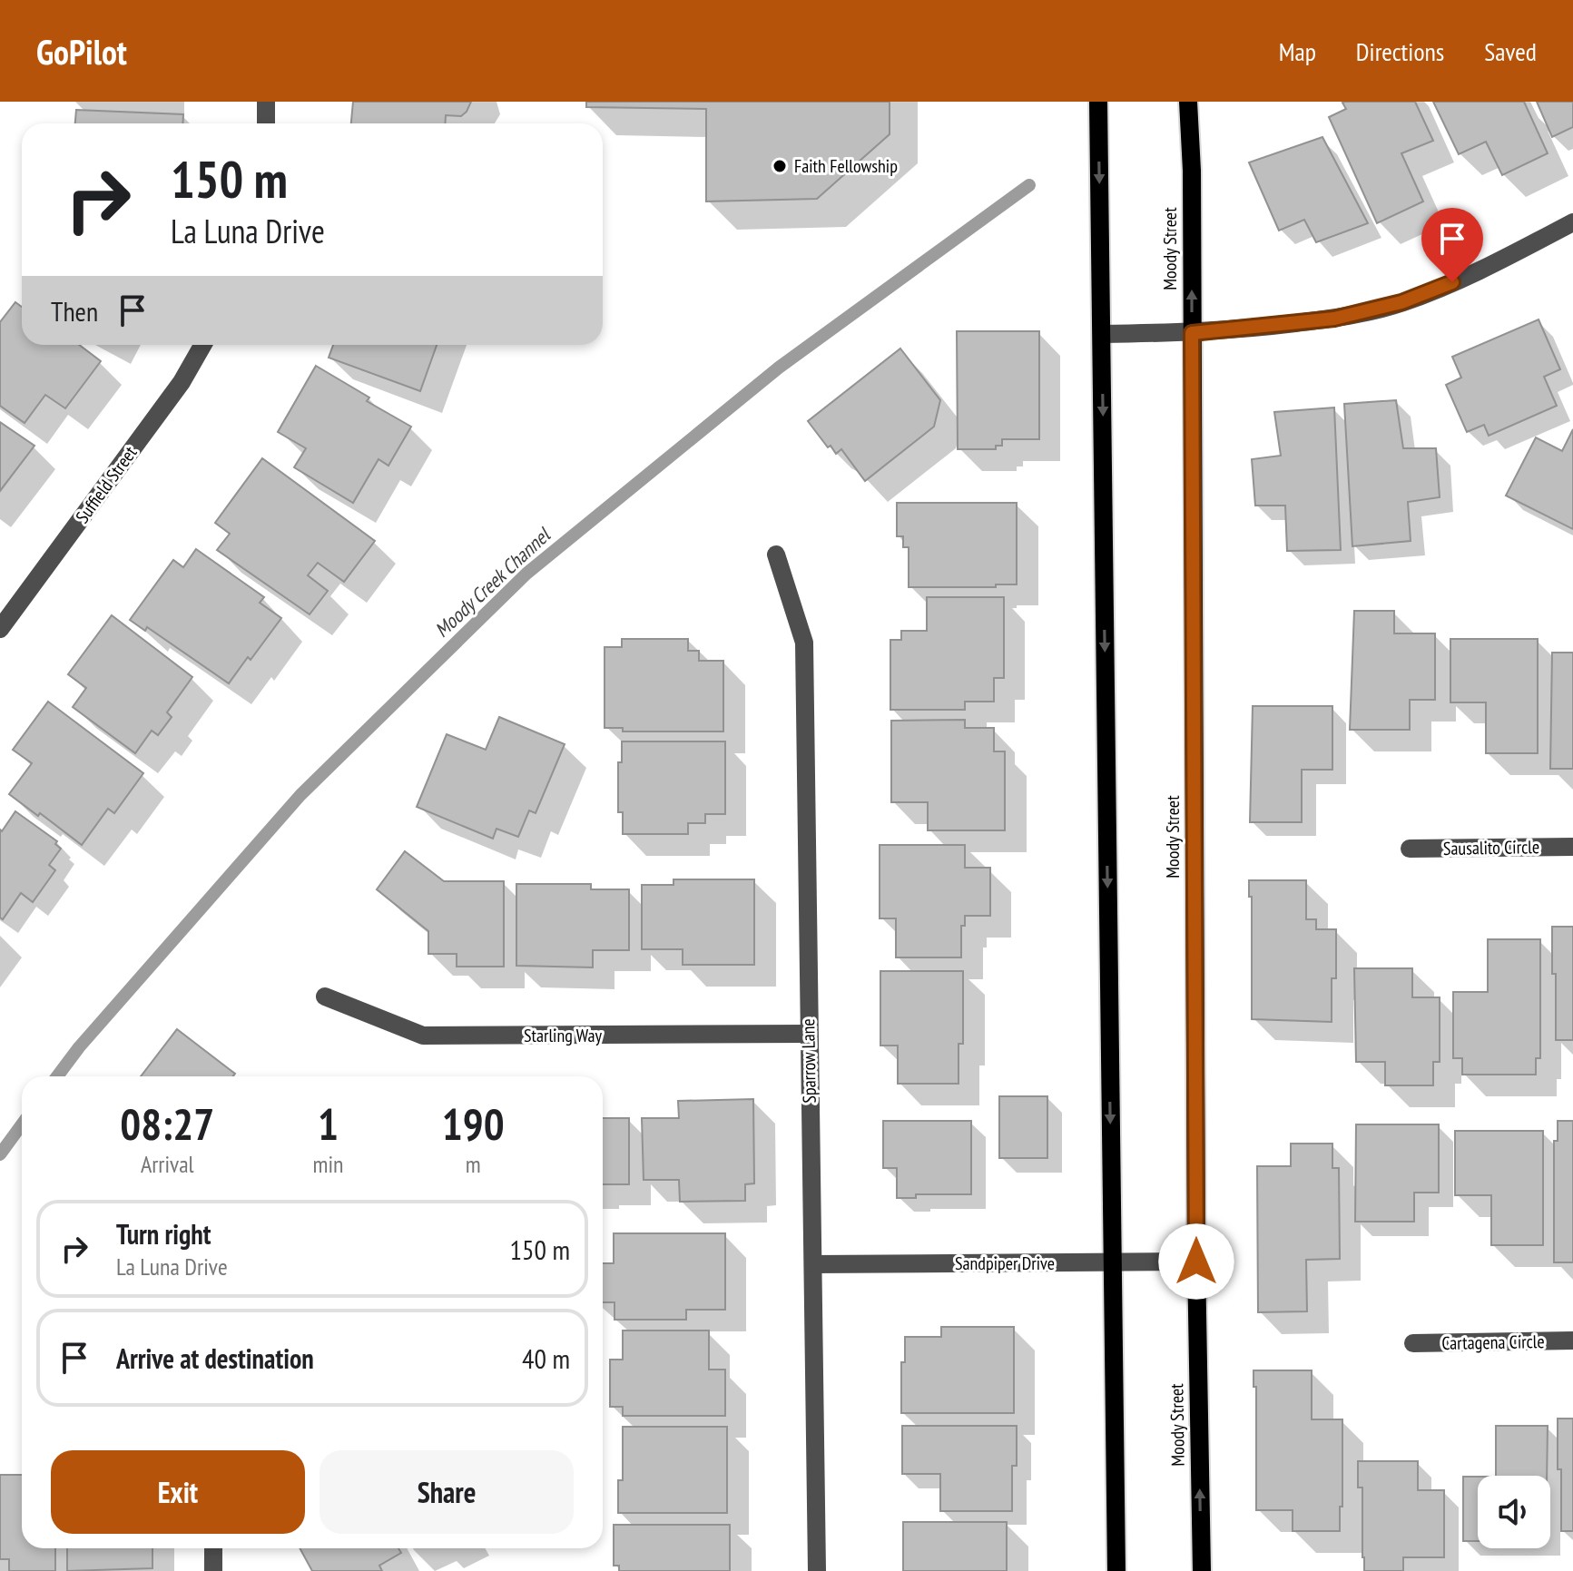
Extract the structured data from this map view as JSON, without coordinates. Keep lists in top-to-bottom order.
{
  "streets": {
    "main road": ["Moody Street"],
    "street": [
      "Suffield Street",
      "Sausalito Circle",
      "Starling Way",
      "Sparrow Lane",
      "Sandpiper Drive",
      "Cartagena Circle"
    ]
  },
  "crossings": [
    ["Moody Street", "Sandpiper Drive"],
    ["Starling Way", "Sparrow Lane"],
    ["Sparrow Lane", "Sandpiper Drive"]
  ],
  "water": ["Moody Creek Channel"],
  "places": ["Faith Fellowship"],
  "page": {
    "header": "GoPilot",
    "nav": ["Map", "Directions", "Saved"],
    "turn": ["150 m", "La Luna Drive"],
    "then": "Then",
    "eta": [
      "08:27",
      "Arrival",
      "1",
      "min",
      "190",
      "m"
    ],
    "list": [
      {
        "name": "Turn right",
        "note": "La Luna Drive",
        "value": "150 m"
      },
      {
        "name": "Arrive at destination",
        "value": "40 m"
      }
    ],
    "buttons": ["Exit", "Share"]
  }
}
